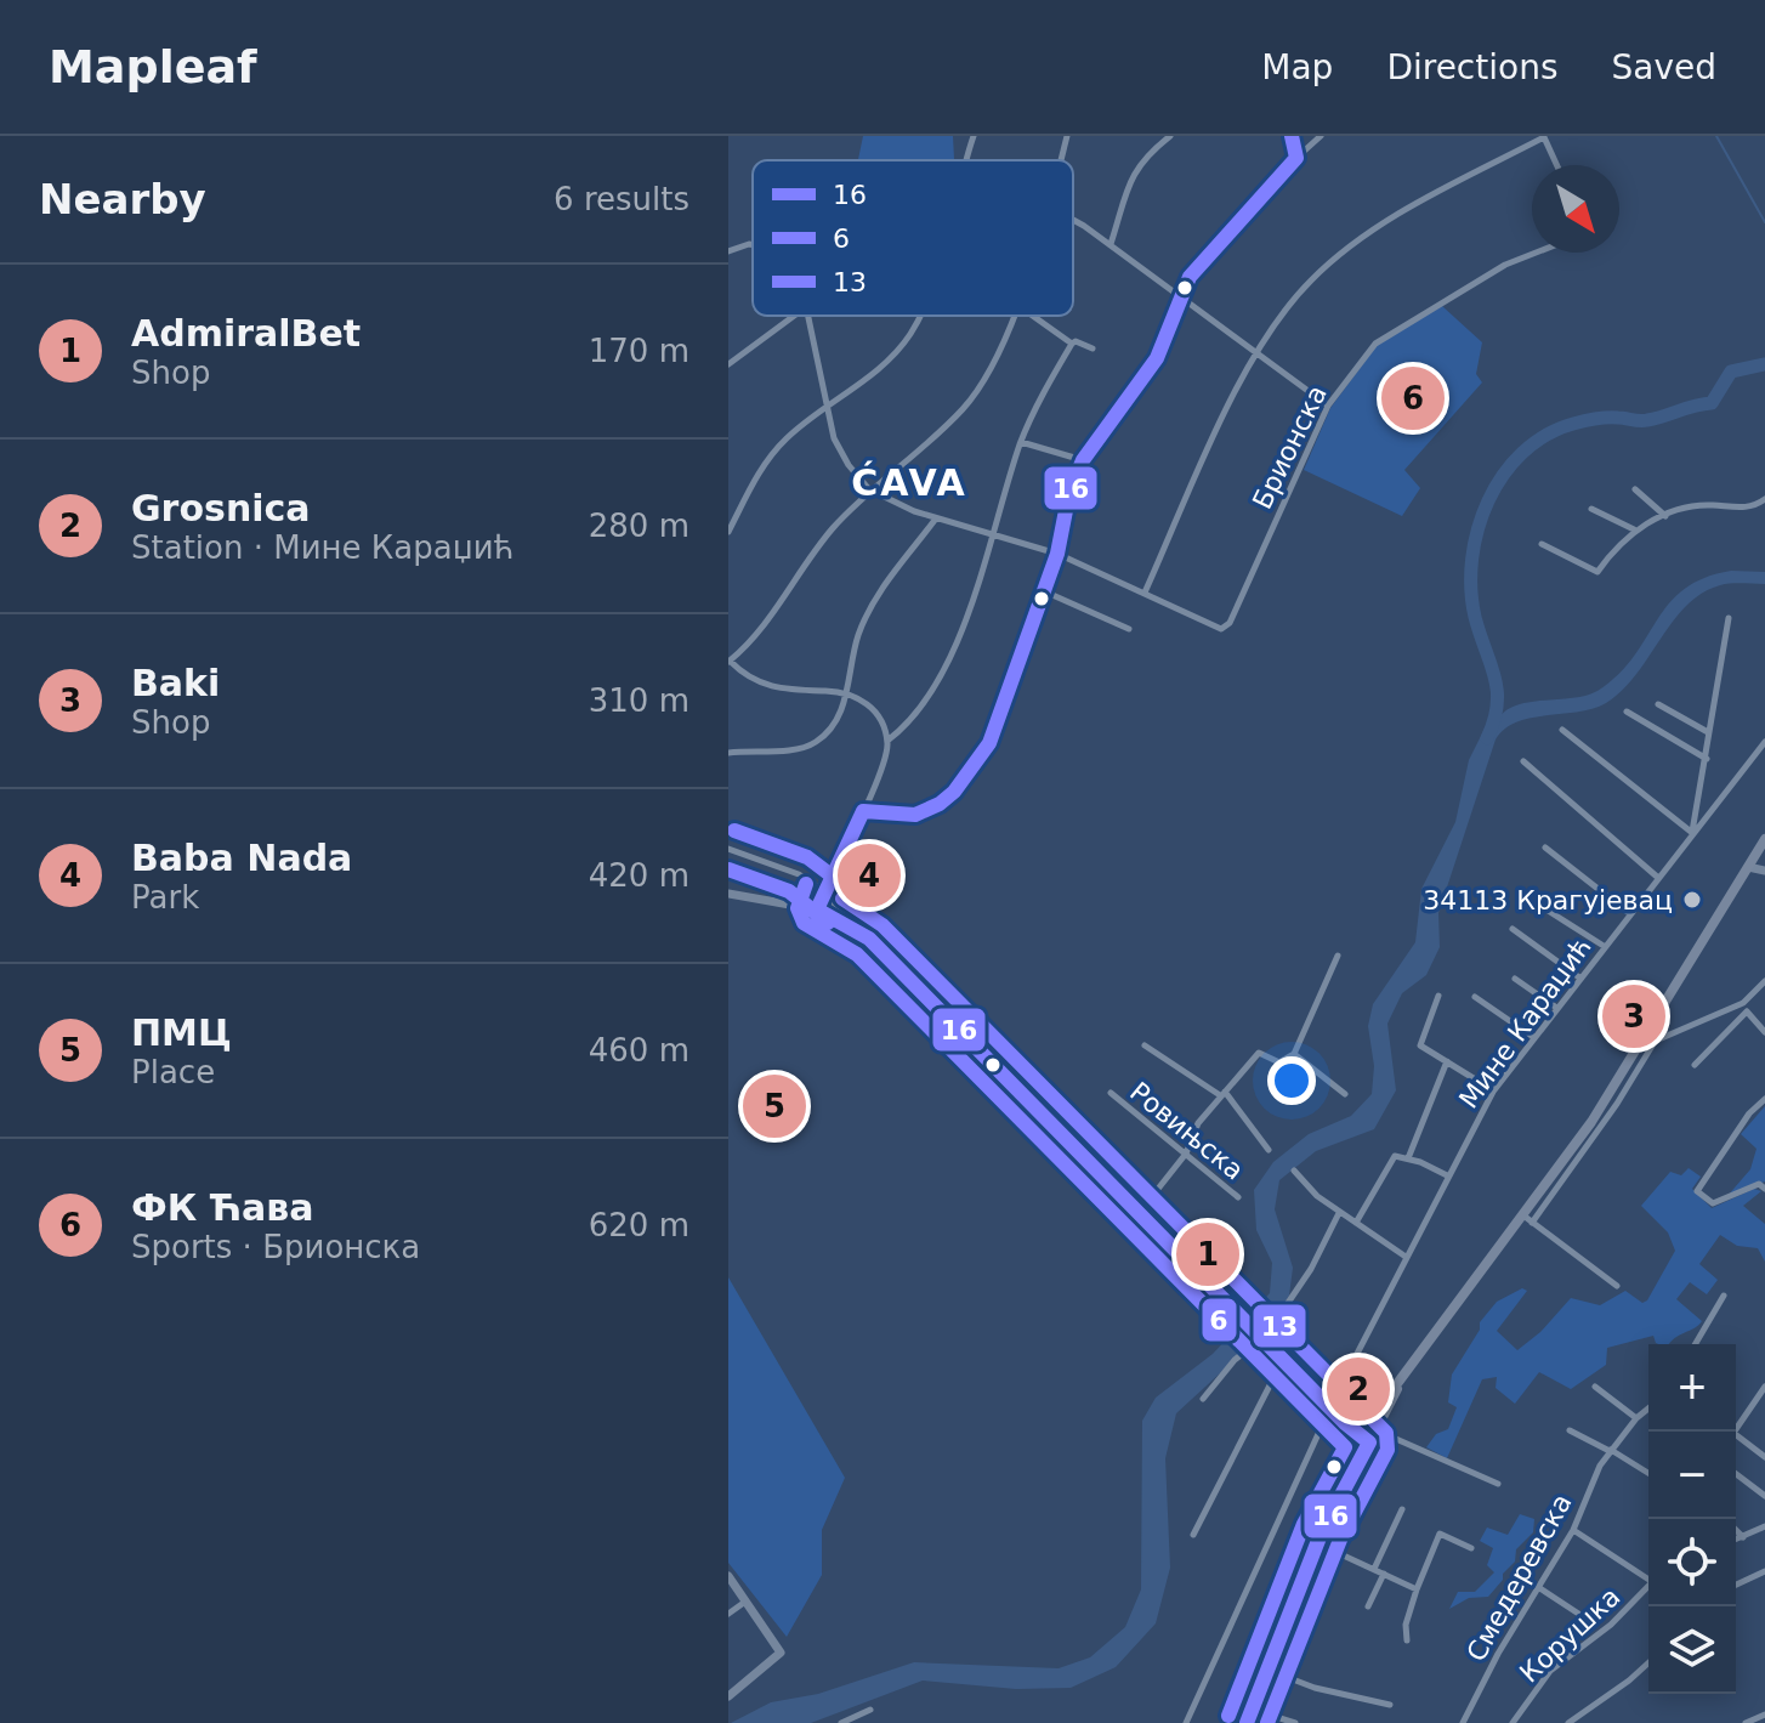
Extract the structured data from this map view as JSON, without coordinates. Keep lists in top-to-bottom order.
{
  "streets": {
    "street": [
      "Брионска",
      "Мине Караџић",
      "Ровињска",
      "Смедеревска",
      "Корушка"
    ]
  },
  "districts": ["ĆAVA"],
  "places": ["34113 Крагујевац"],
  "lines": ["transit line 16", "transit line 13", "transit line 6"],
  "legend": ["16", "6", "13"],
  "north": "bottom right",
  "page": {
    "header": "Mapleaf",
    "nav": ["Map", "Directions", "Saved"],
    "heading": ["Nearby", "6 results"],
    "list": [
      {
        "mark": "1",
        "name": "AdmiralBet",
        "note": "Shop",
        "value": "170 m"
      },
      {
        "mark": "2",
        "name": "Grosnica",
        "note": "Station · Мине Караџић",
        "value": "280 m"
      },
      {
        "mark": "3",
        "name": "Baki",
        "note": "Shop",
        "value": "310 m"
      },
      {
        "mark": "4",
        "name": "Baba Nada",
        "note": "Park",
        "value": "420 m"
      },
      {
        "mark": "5",
        "name": "ПМЦ",
        "note": "Place",
        "value": "460 m"
      },
      {
        "mark": "6",
        "name": "ФК Ћава",
        "note": "Sports · Брионска",
        "value": "620 m"
      }
    ],
    "pins": [
      "6",
      "4",
      "3",
      "5",
      "1",
      "2"
    ],
    "map_buttons": ["+", "−"]
  }
}
